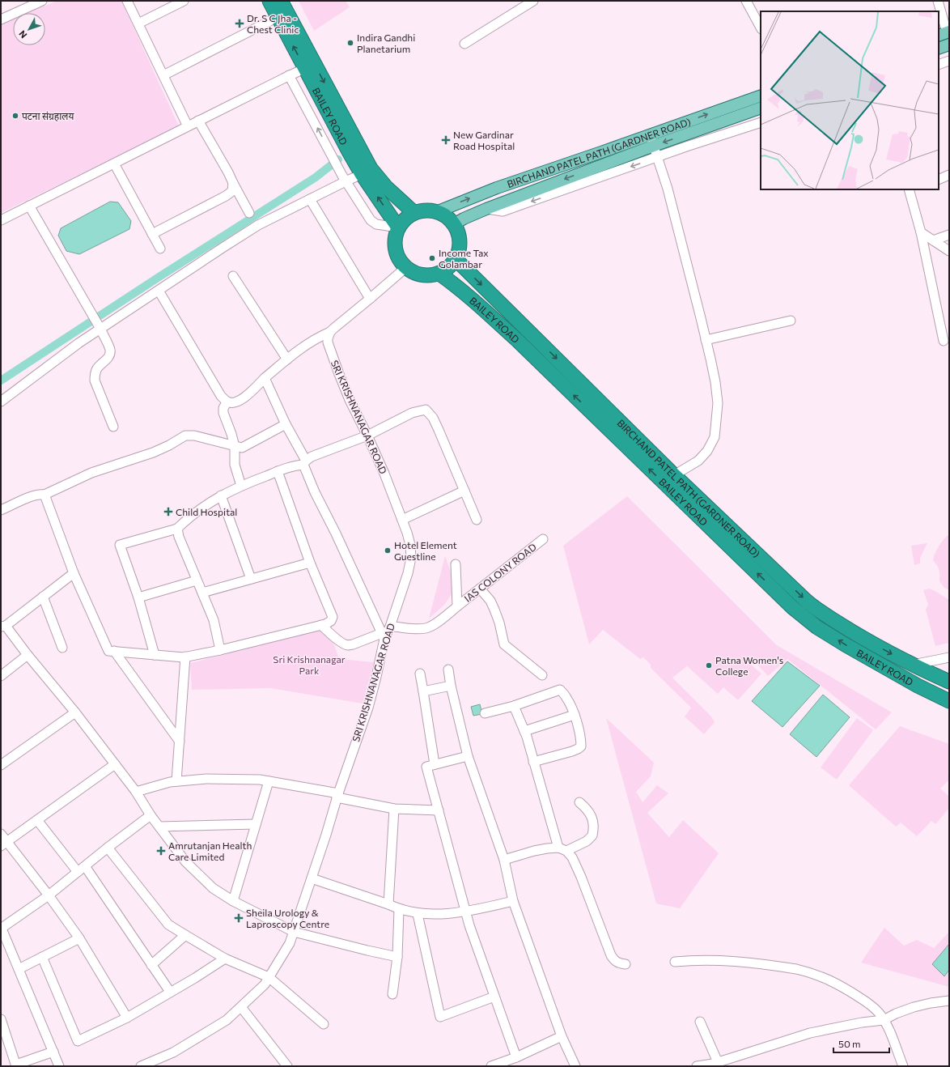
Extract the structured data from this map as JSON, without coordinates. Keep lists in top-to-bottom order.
{
  "streets": {
    "highway": ["BAILEY ROAD", "BIRCHAND PATEL PATH (GARDNER ROAD)"],
    "street": ["SRI KRISHNANAGAR ROAD", "IAS COLONY ROAD"]
  },
  "crossings": [
    ["BAILEY ROAD", "BIRCHAND PATEL PATH (GARDNER ROAD)"],
    ["SRI KRISHNANAGAR ROAD", "IAS COLONY ROAD"]
  ],
  "parks": ["Sri Krishnanagar Park"],
  "places": {
    "health": [
      "Dr. S C Jha - Chest Clinic",
      "New Gardinar Road Hospital",
      "Child Hospital",
      "Amrutanjan Health Care Limited",
      "Sheila Urology & Laproscopy Centre"
    ],
    "other": [
      "Indira Gandhi Planetarium",
      "पटना संग्रहालय",
      "Income Tax Golambar",
      "Hotel Element Guestline",
      "Patna Women's College"
    ]
  },
  "scale_bar": "50 m",
  "north": "bottom left"
}
